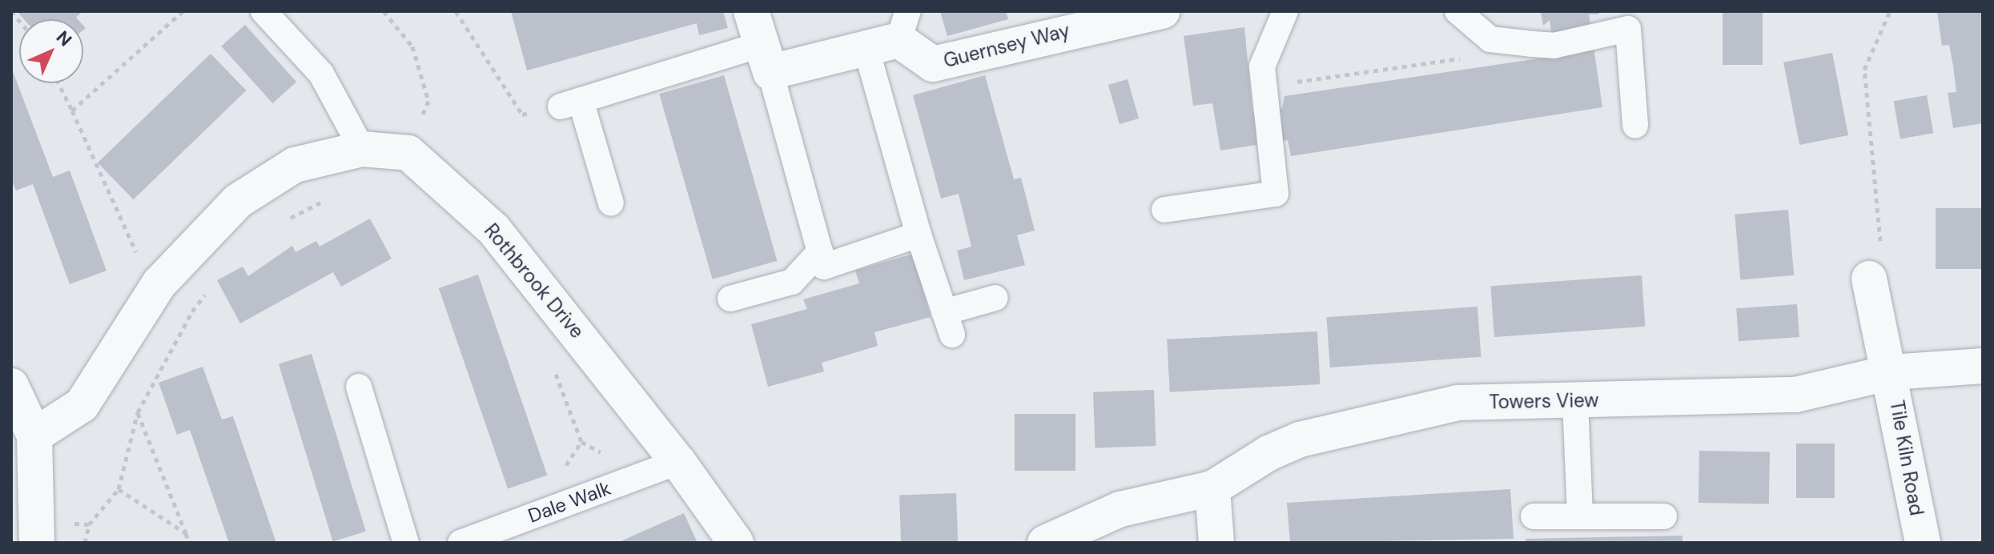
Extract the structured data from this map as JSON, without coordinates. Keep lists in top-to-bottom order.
{
  "streets": {
    "street": [
      "Guernsey Way",
      "Rothbrook Drive",
      "Towers View",
      "Tile Kiln Road"
    ],
    "lane": ["Dale Walk"]
  },
  "crossings": [
    ["Rothbrook Drive", "Dale Walk"],
    ["Towers View", "Tile Kiln Road"]
  ],
  "north": "top right"
}
